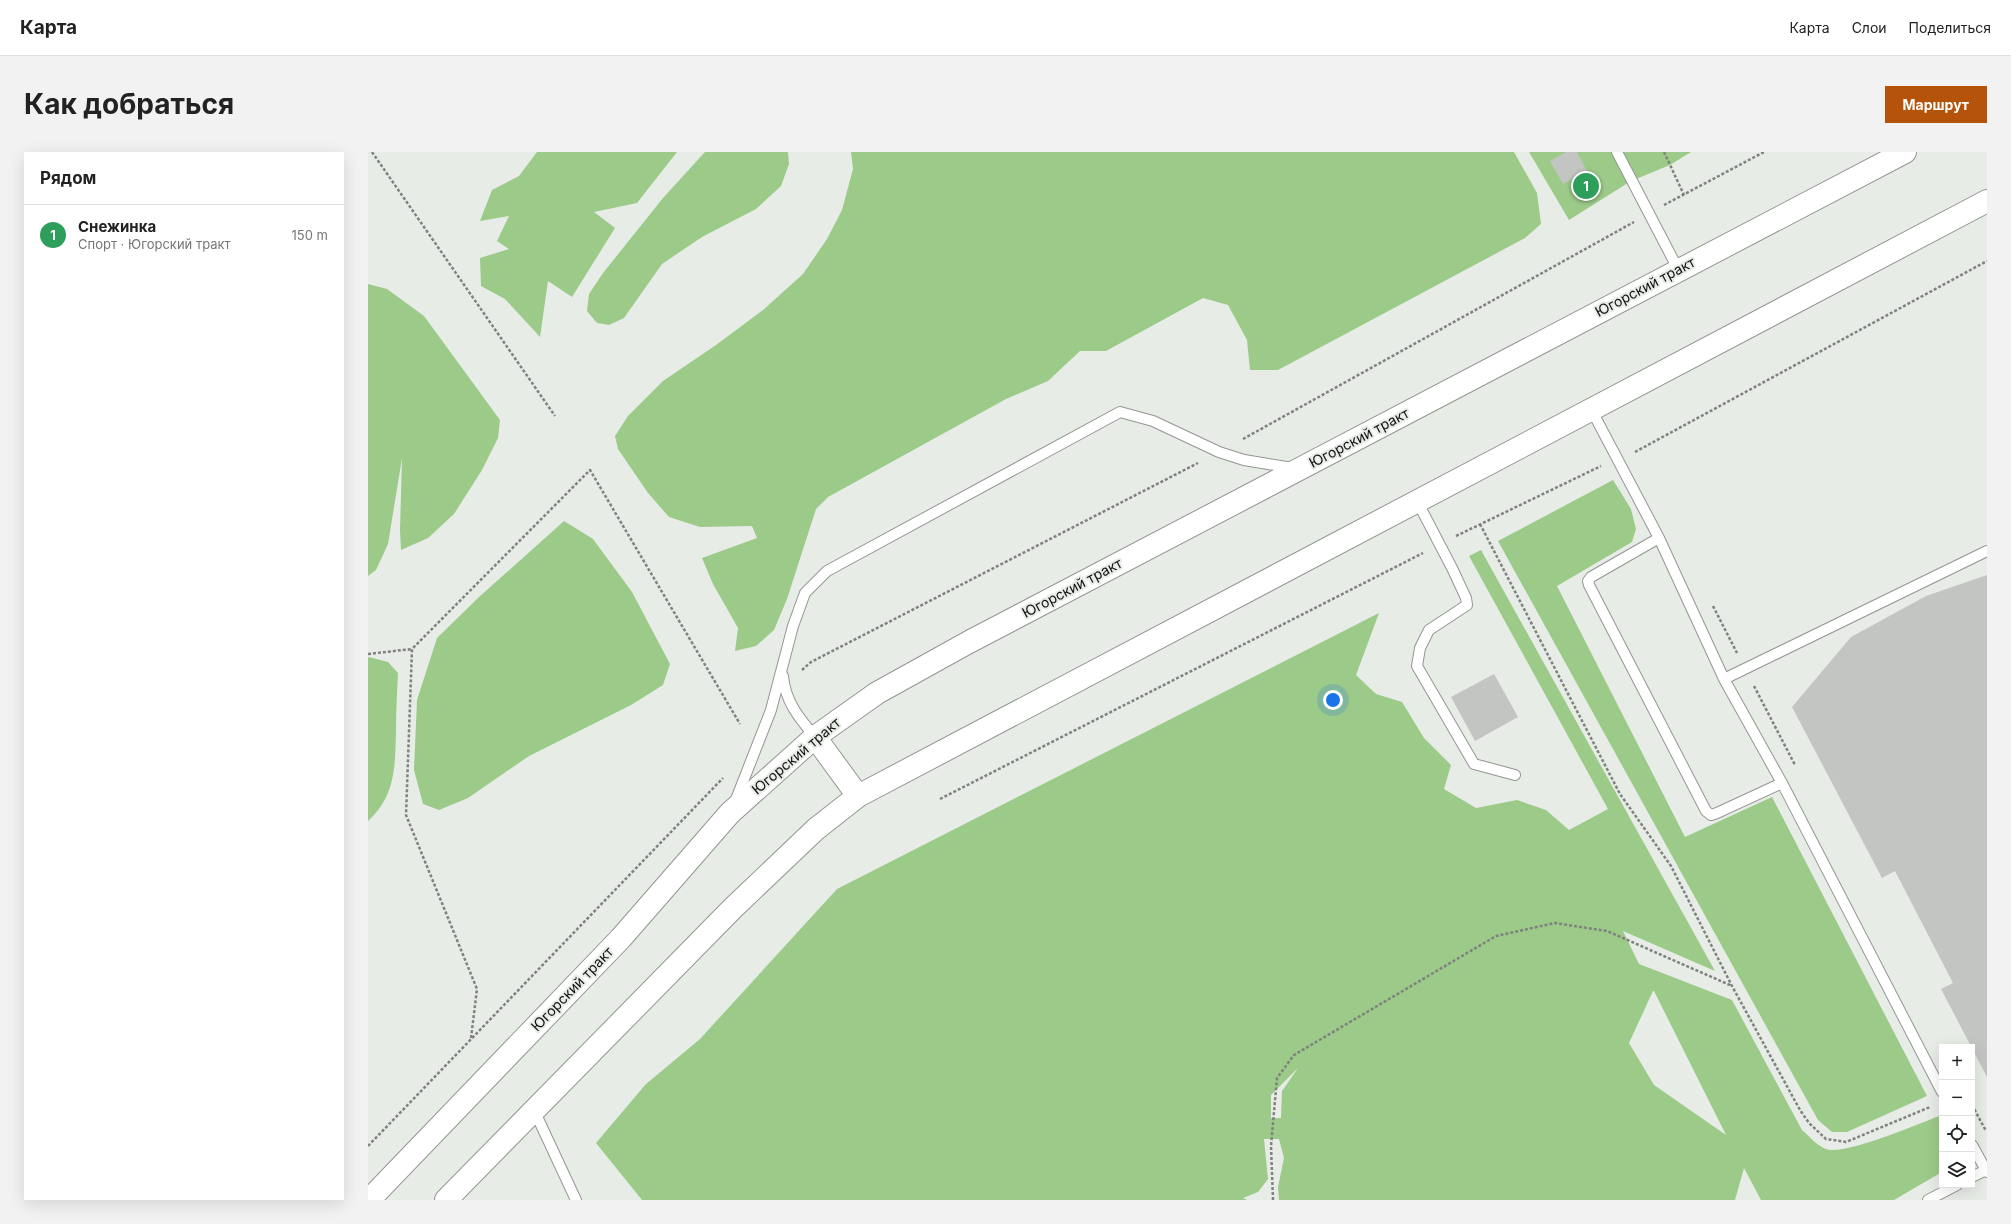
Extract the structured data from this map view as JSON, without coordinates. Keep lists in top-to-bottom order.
{
  "streets": {
    "main road": ["Югорский тракт"]
  },
  "page": {
    "header": "Карта",
    "nav": ["Карта", "Слои", "Поделиться"],
    "buttons": "Маршрут",
    "title": "Как добраться",
    "heading": "Рядом",
    "pins": "1",
    "list": [
      {
        "mark": "1",
        "name": "Снежинка",
        "note": "Спорт · Югорский тракт",
        "value": "150 m"
      }
    ],
    "map_buttons": ["+", "−"]
  }
}
